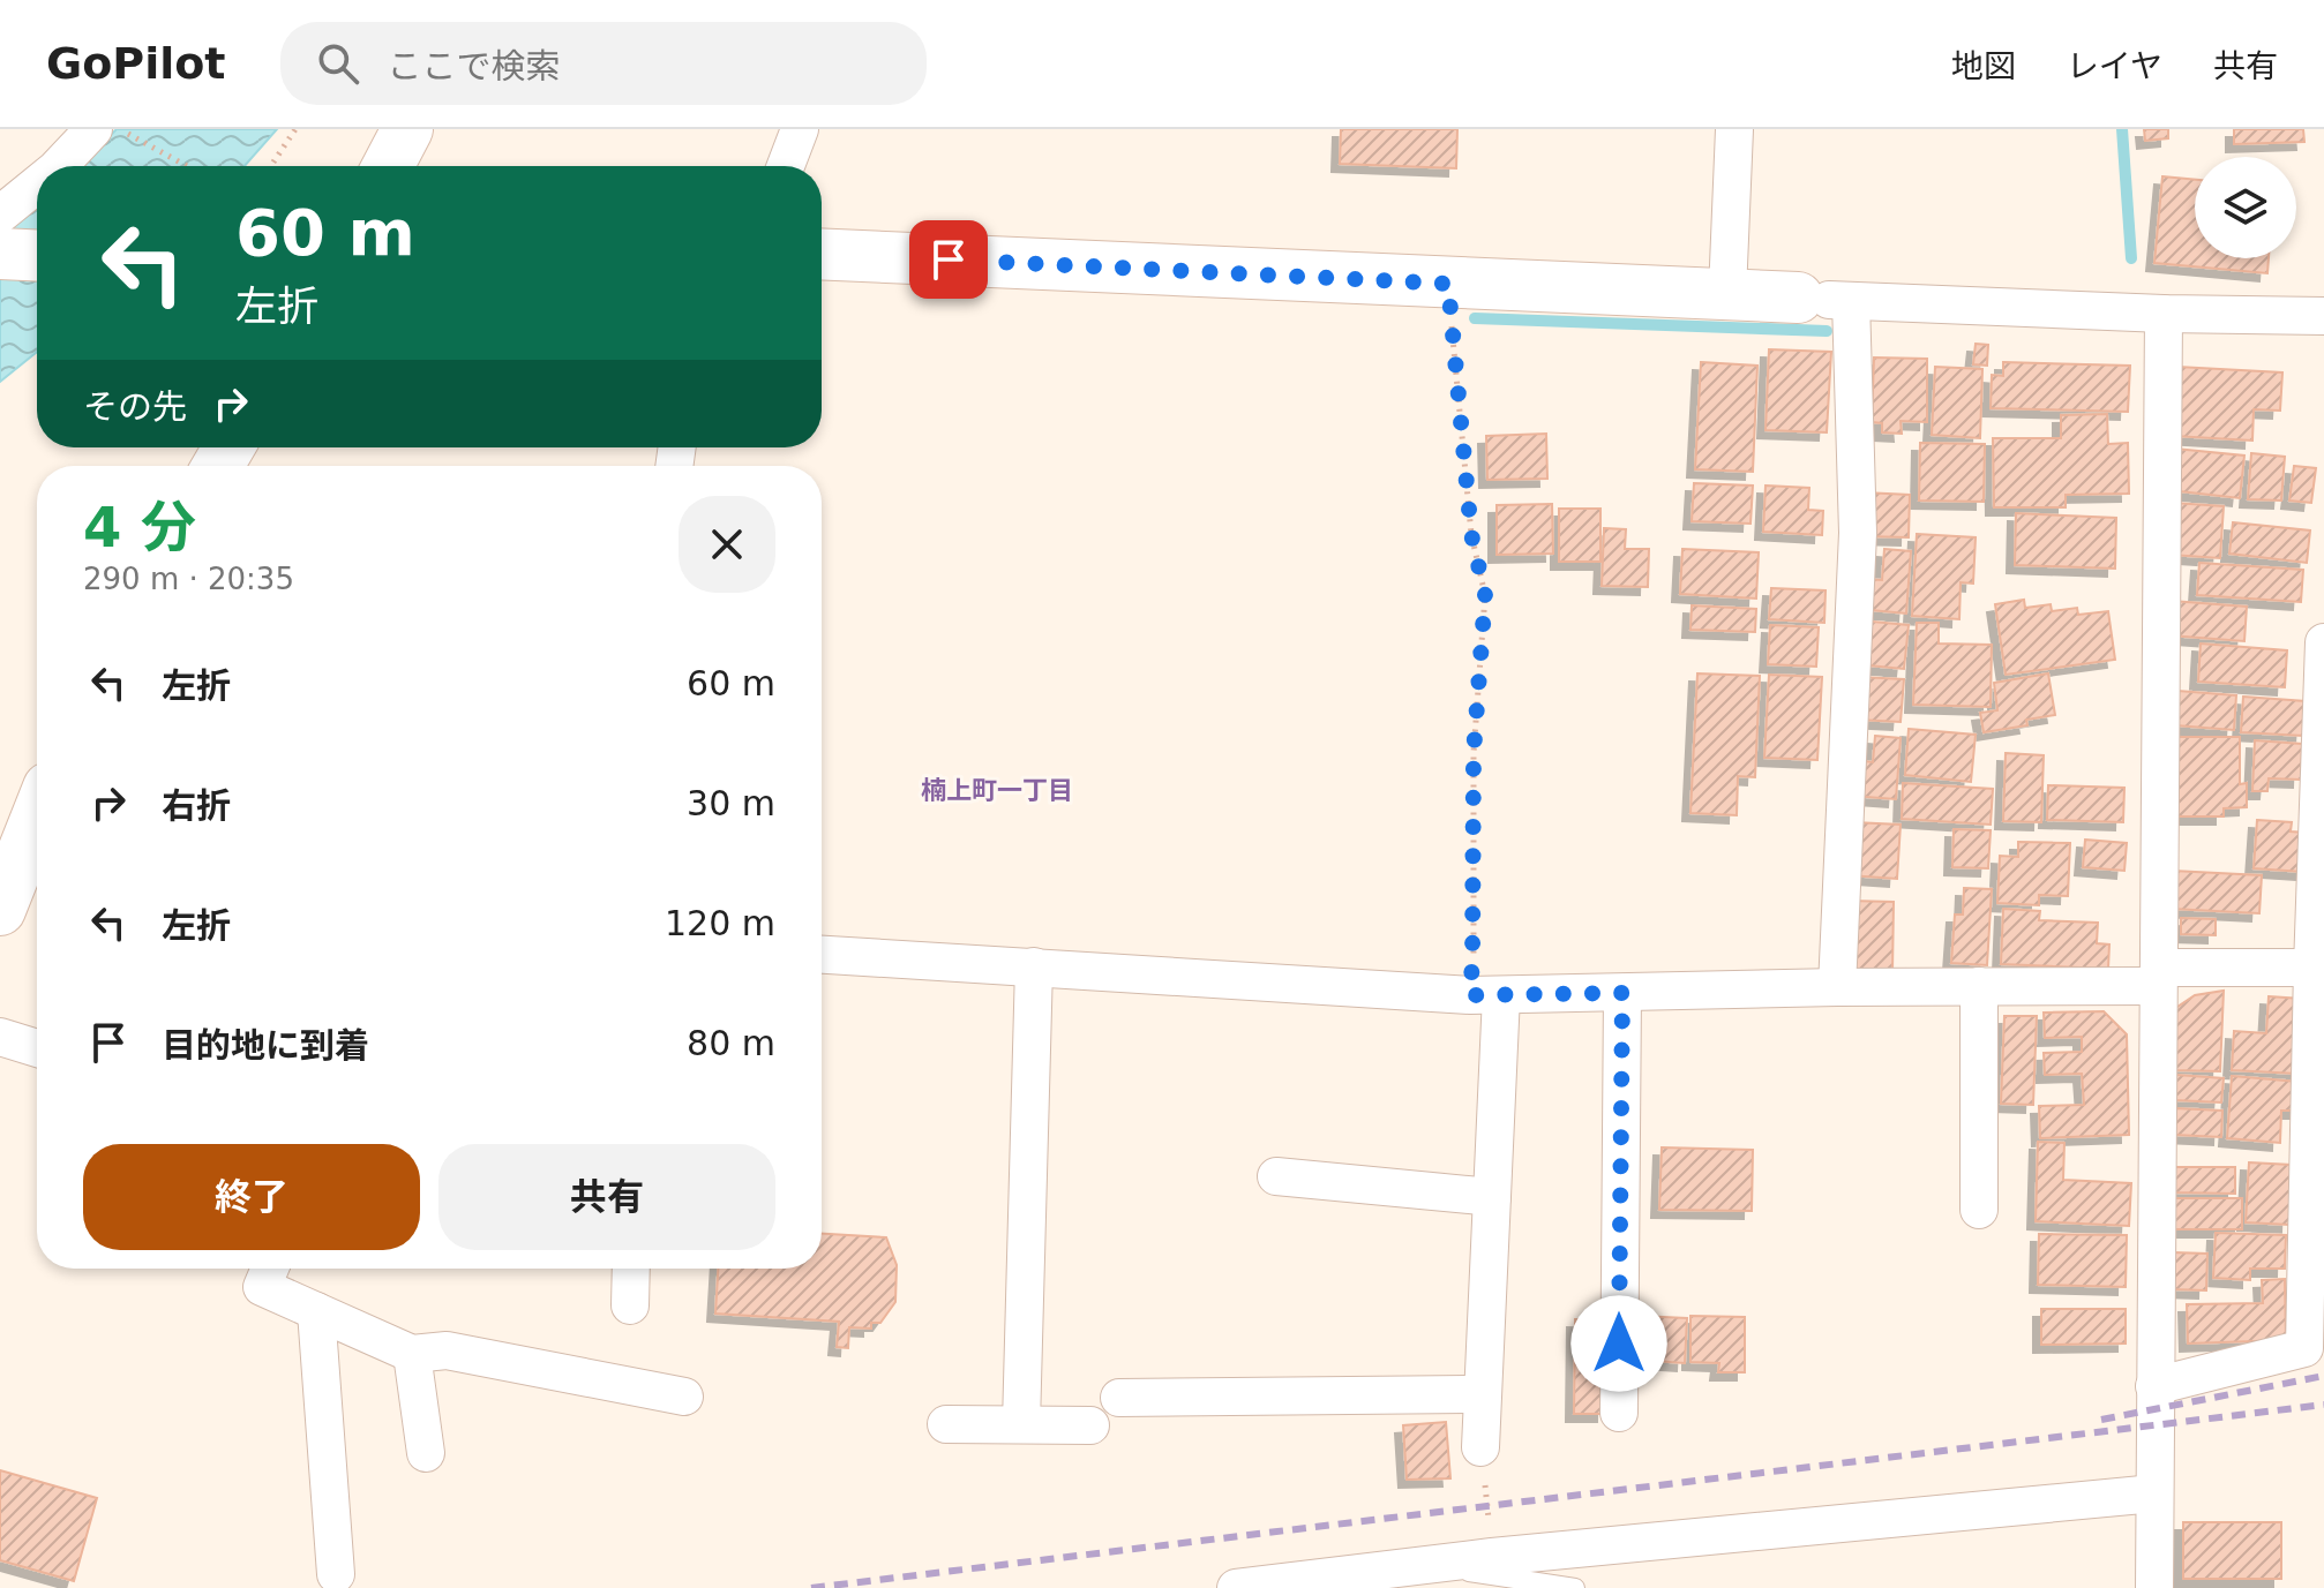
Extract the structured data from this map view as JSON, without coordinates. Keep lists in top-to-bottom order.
{
  "districts": ["楠上町一丁目"],
  "page": {
    "header": "GoPilot",
    "search": "ここで検索",
    "nav": ["地図", "レイヤ", "共有"],
    "turn": ["60 m", "左折"],
    "then": "その先",
    "heading": ["4 分", "290 m · 20:35"],
    "list": [
      {
        "name": "左折",
        "value": "60 m"
      },
      {
        "name": "右折",
        "value": "30 m"
      },
      {
        "name": "左折",
        "value": "120 m"
      },
      {
        "name": "目的地に到着",
        "value": "80 m"
      }
    ],
    "buttons": ["終了", "共有"]
  }
}
